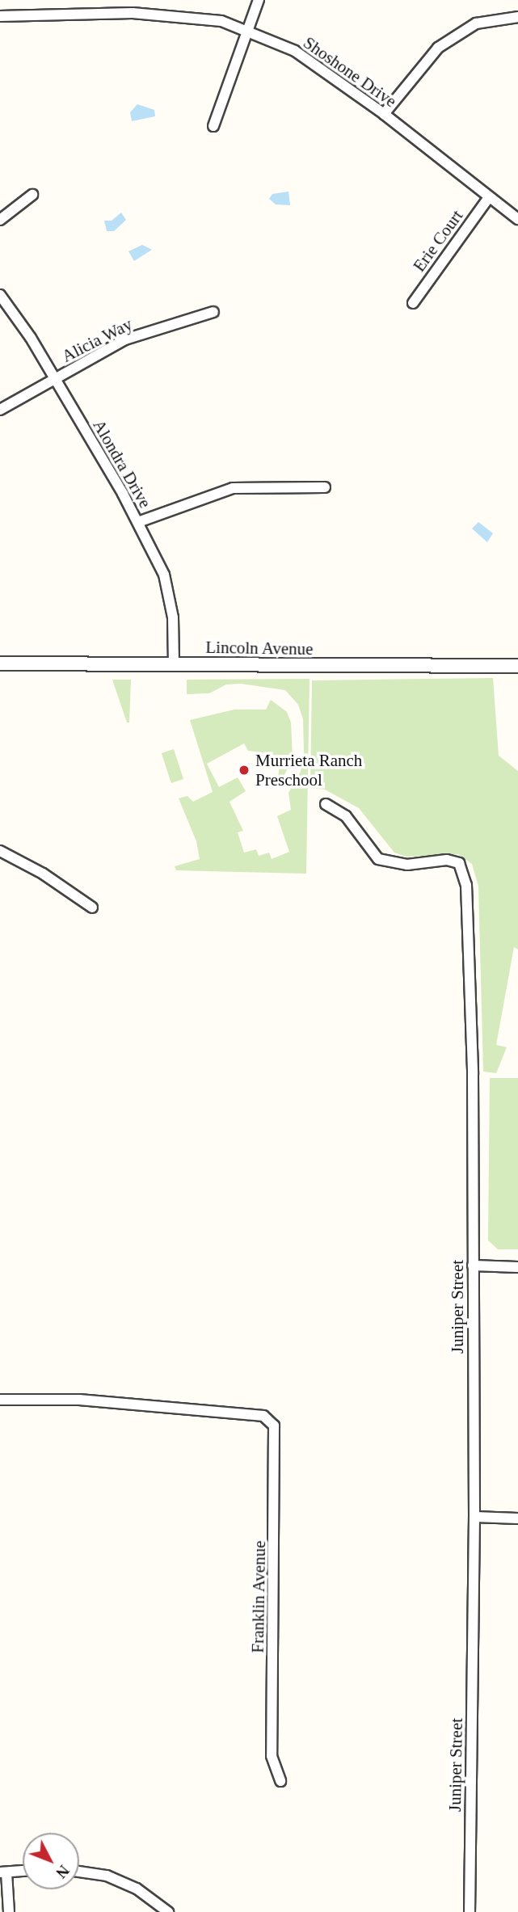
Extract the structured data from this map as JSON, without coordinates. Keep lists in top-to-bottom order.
{
  "streets": {
    "street": [
      "Shoshone Drive",
      "Erie Court",
      "Alicia Way",
      "Alondra Drive",
      "Lincoln Avenue",
      "Juniper Street",
      "Franklin Avenue"
    ]
  },
  "crossings": [
    ["Shoshone Drive", "Erie Court"],
    ["Alicia Way", "Alondra Drive"],
    ["Alondra Drive", "Lincoln Avenue"]
  ],
  "places": ["Murrieta Ranch Preschool"],
  "north": "bottom right"
}
